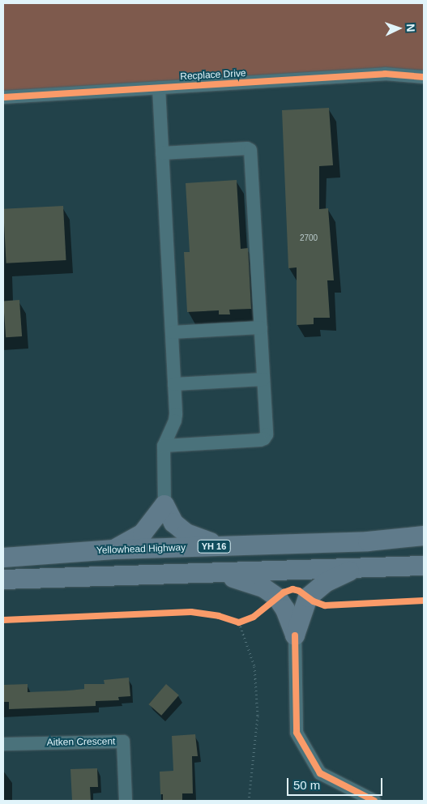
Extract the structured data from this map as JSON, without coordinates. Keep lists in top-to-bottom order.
{
  "streets": {
    "highway": ["YH 16", "Yellowhead Highway"],
    "street": ["Recplace Drive", "Aitken Crescent"]
  },
  "house_numbers": ["2700"],
  "scale_bar": "50 m",
  "north": "right"
}
